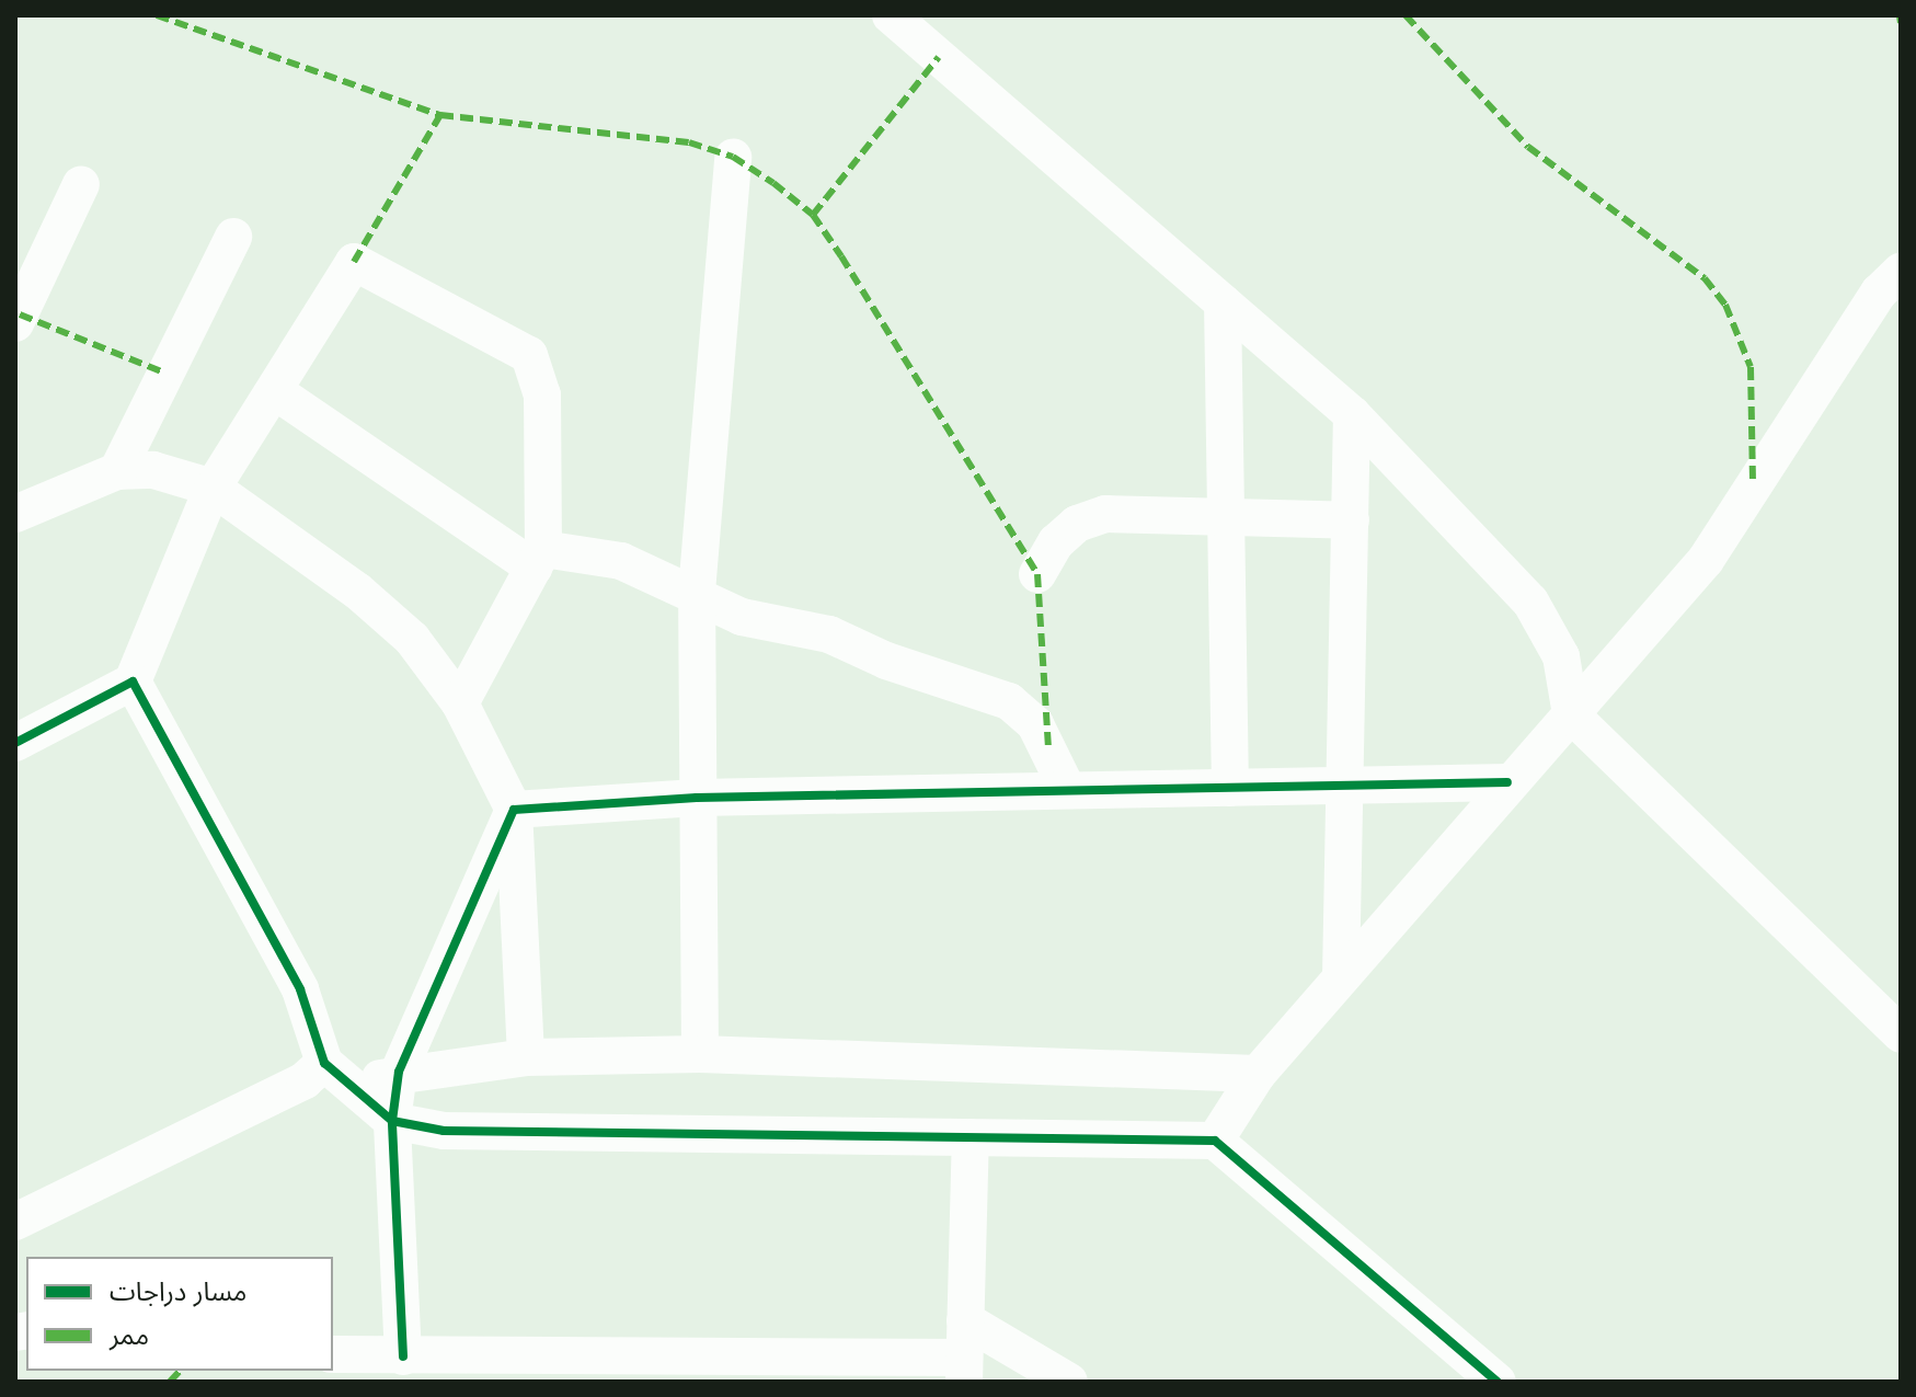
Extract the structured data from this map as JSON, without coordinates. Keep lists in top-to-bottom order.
{
  "legend": ["مسار دراجات", "ممر"]
}
